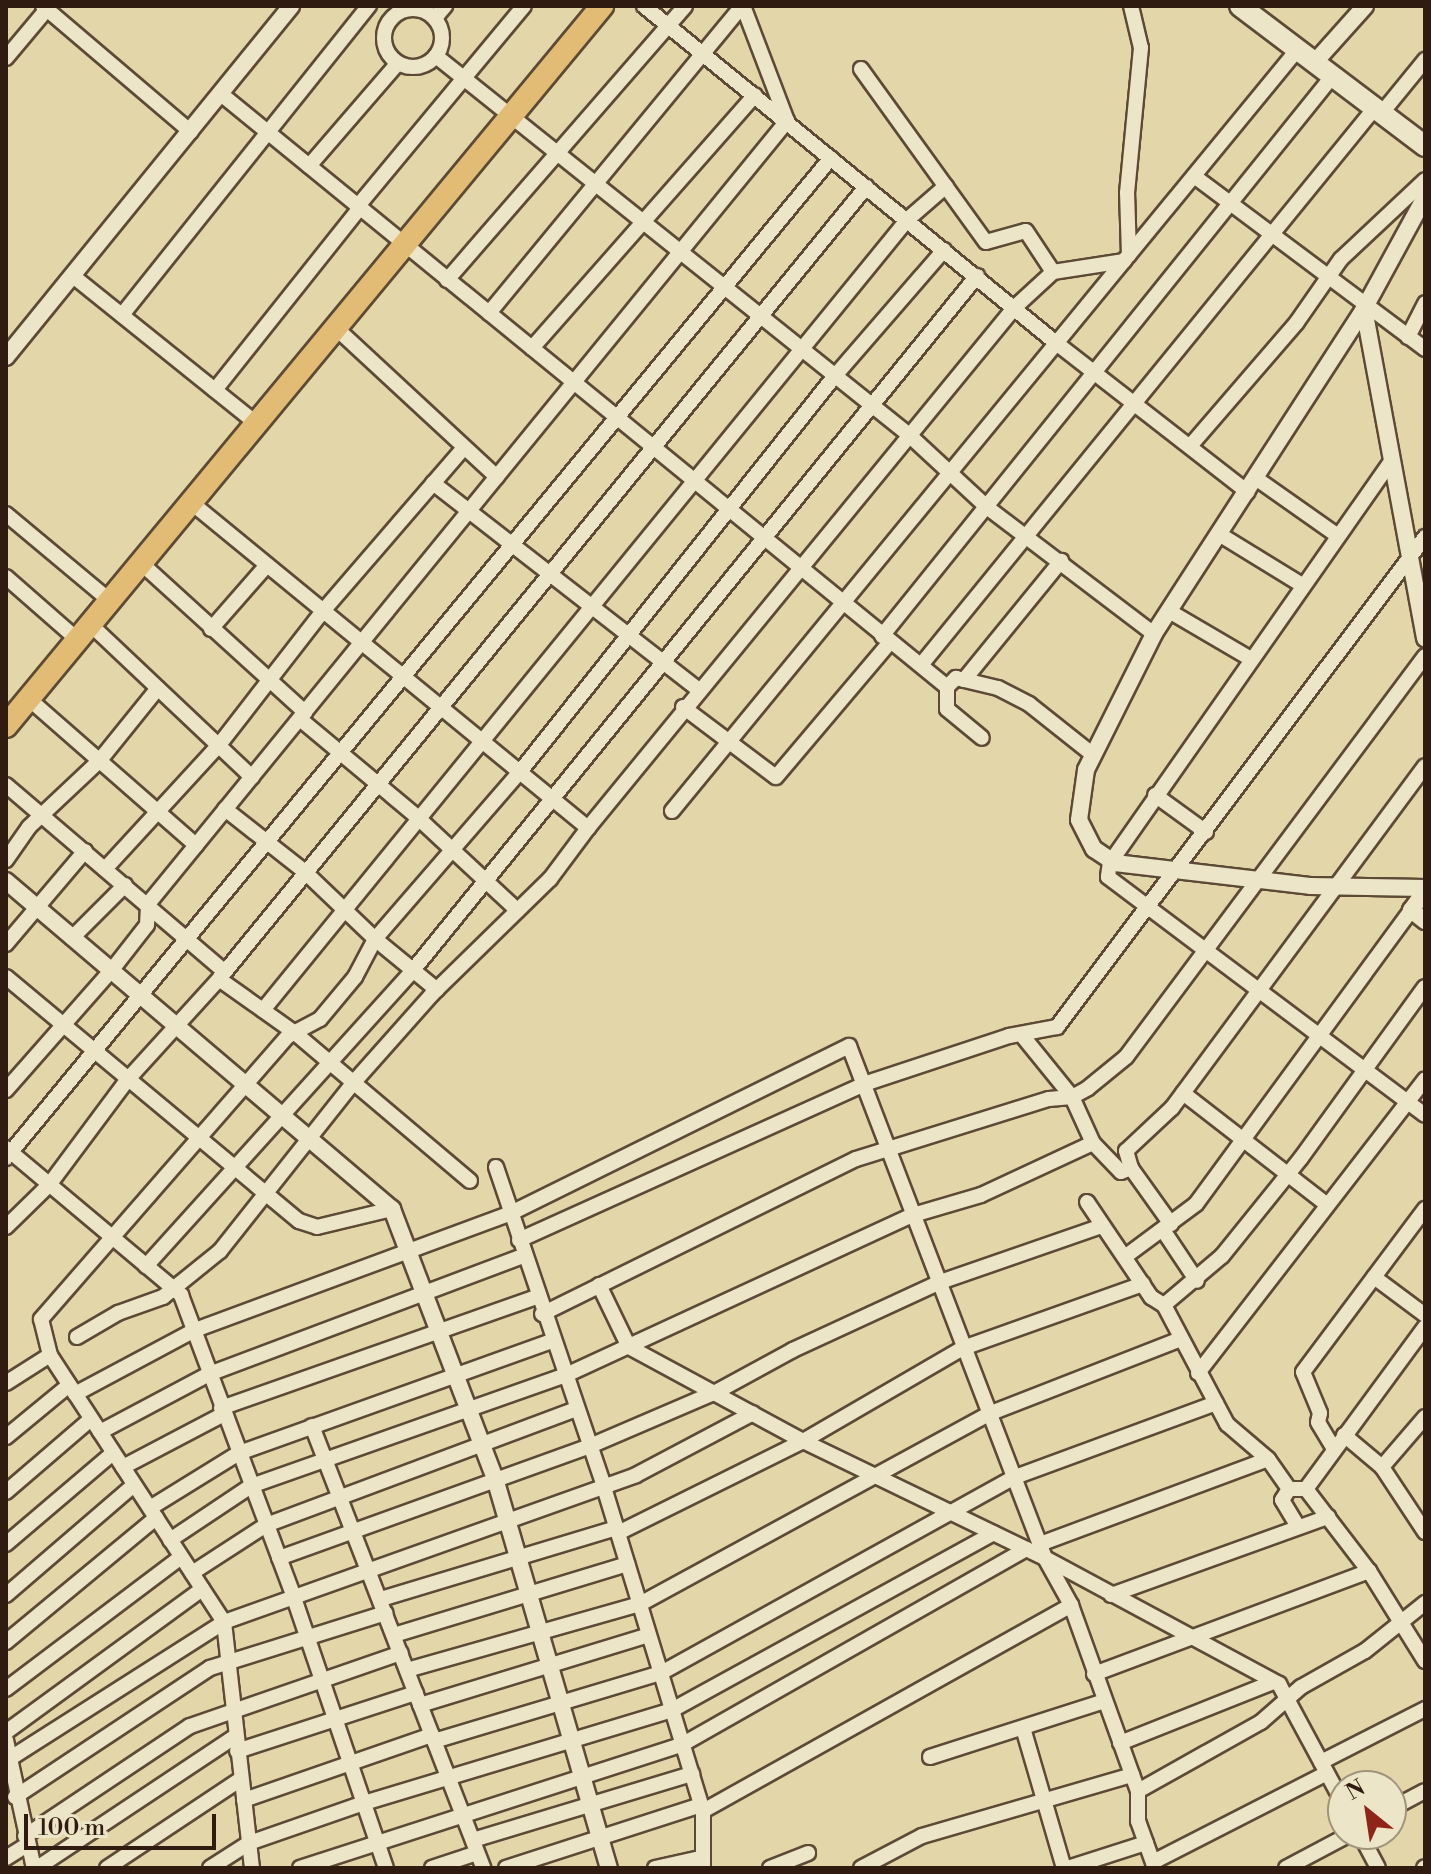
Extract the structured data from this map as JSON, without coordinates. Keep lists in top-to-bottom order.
{
  "scale_bar": "100 m",
  "north": "top left"
}
